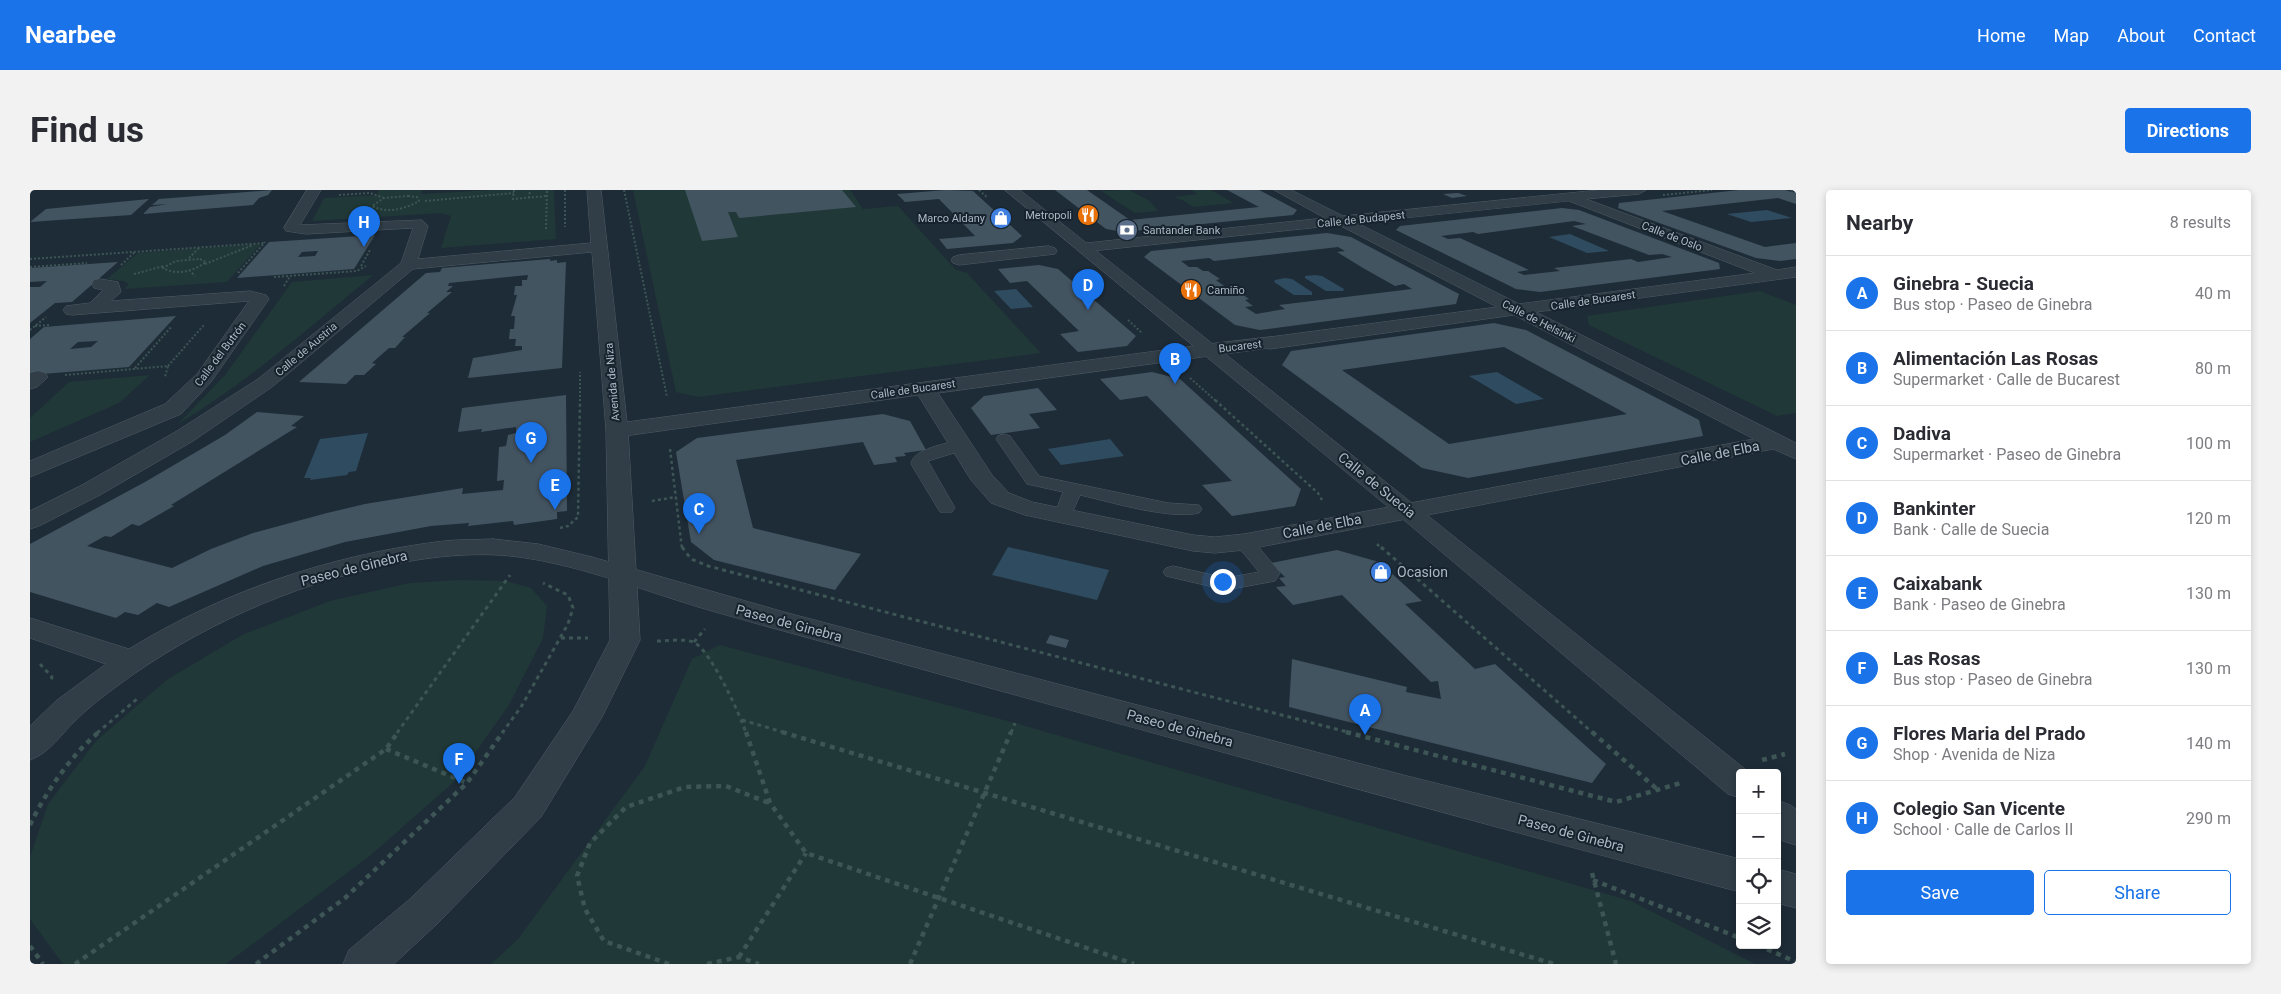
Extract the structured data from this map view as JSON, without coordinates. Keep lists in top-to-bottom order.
{
  "streets": {
    "street": [
      "Calle de Budapest",
      "Calle de Oslo",
      "Calle de Bucarest",
      "Calle de Helsinki",
      "Bucarest",
      "Calle de Austria",
      "Calle del Butrón",
      "Avenida de Niza",
      "Calle de Elba",
      "Calle de Suecia",
      "Paseo de Ginebra"
    ]
  },
  "crossings": [
    ["Calle de Budapest", "Calle de Oslo"],
    ["Calle de Budapest", "Calle de Helsinki"],
    ["Calle de Budapest", "Calle de Suecia"],
    ["Calle de Oslo", "Calle de Bucarest"],
    ["Calle de Bucarest", "Calle de Helsinki"],
    ["Calle de Bucarest", "Bucarest"],
    ["Calle de Bucarest", "Avenida de Niza"],
    ["Calle de Bucarest", "Calle de Elba"],
    ["Calle de Bucarest", "Calle de Suecia"],
    ["Calle de Helsinki", "Calle de Elba"],
    ["Bucarest", "Calle de Suecia"],
    ["Avenida de Niza", "Paseo de Ginebra"],
    ["Calle de Elba", "Calle de Suecia"]
  ],
  "places": {
    "restaurant": ["Metropoli", "Camiño"],
    "shop": ["Marco Aldany", "Ocasion"],
    "bank": ["Santander Bank"]
  },
  "page": {
    "header": "Nearbee",
    "nav": [
      "Home",
      "Map",
      "About",
      "Contact"
    ],
    "buttons": [
      "Directions",
      ["Save", "Share"]
    ],
    "title": "Find us",
    "heading": ["Nearby", "8 results"],
    "pins": [
      "H",
      "D",
      "B",
      "G",
      "E",
      "C",
      "A",
      "F"
    ],
    "list": [
      {
        "mark": "A",
        "name": "Ginebra - Suecia",
        "note": "Bus stop · Paseo de Ginebra",
        "value": "40 m"
      },
      {
        "mark": "B",
        "name": "Alimentación Las Rosas",
        "note": "Supermarket · Calle de Bucarest",
        "value": "80 m"
      },
      {
        "mark": "C",
        "name": "Dadiva",
        "note": "Supermarket · Paseo de Ginebra",
        "value": "100 m"
      },
      {
        "mark": "D",
        "name": "Bankinter",
        "note": "Bank · Calle de Suecia",
        "value": "120 m"
      },
      {
        "mark": "E",
        "name": "Caixabank",
        "note": "Bank · Paseo de Ginebra",
        "value": "130 m"
      },
      {
        "mark": "F",
        "name": "Las Rosas",
        "note": "Bus stop · Paseo de Ginebra",
        "value": "130 m"
      },
      {
        "mark": "G",
        "name": "Flores Maria del Prado",
        "note": "Shop · Avenida de Niza",
        "value": "140 m"
      },
      {
        "mark": "H",
        "name": "Colegio San Vicente",
        "note": "School · Calle de Carlos II",
        "value": "290 m"
      }
    ],
    "map_buttons": ["+", "−"]
  }
}
